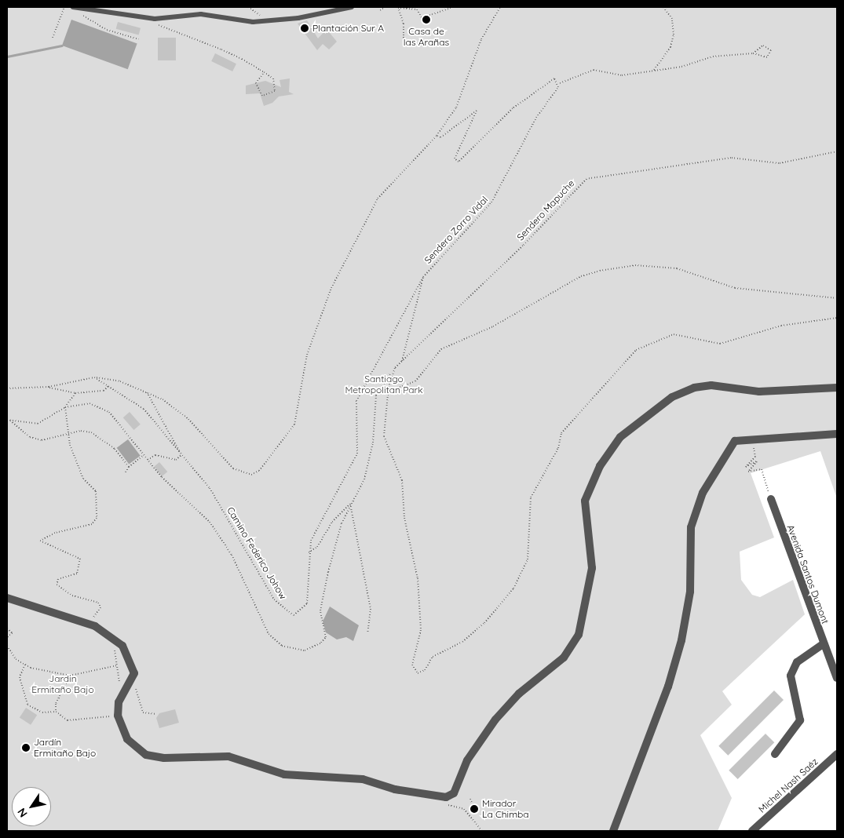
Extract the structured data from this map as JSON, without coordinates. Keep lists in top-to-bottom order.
{
  "streets": {
    "street": ["Avenida Santos Dumont", "Michel Nash Saéz"],
    "path": ["Sendero Mapuche", "Sendero Zorro Vidal", "Camino Federico Johow"]
  },
  "crossings": [
    ["Sendero Mapuche", "Sendero Zorro Vidal"],
    ["Sendero Zorro Vidal", "Camino Federico Johow"]
  ],
  "parks": ["Santiago Metropolitan Park", "Jardin Ermitaño Bajo"],
  "places": [
    "Casa de las Arañas",
    "Plantación Sur A",
    "Jardín Ermitaño Bajo",
    "Mirador La Chimba"
  ],
  "north": "bottom left"
}
